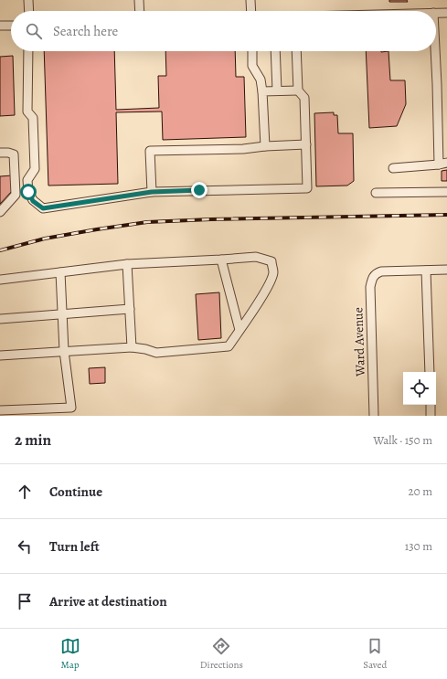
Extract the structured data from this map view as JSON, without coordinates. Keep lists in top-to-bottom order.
{
  "streets": {
    "street": ["Ward Avenue"]
  },
  "page": {
    "search": "Search here",
    "heading": ["2 min", "Walk · 150 m"],
    "list": [
      ["Continue", "20 m"],
      ["Turn left", "130 m"],
      "Arrive at destination"
    ],
    "nav": ["Map", "Directions", "Saved"]
  }
}
